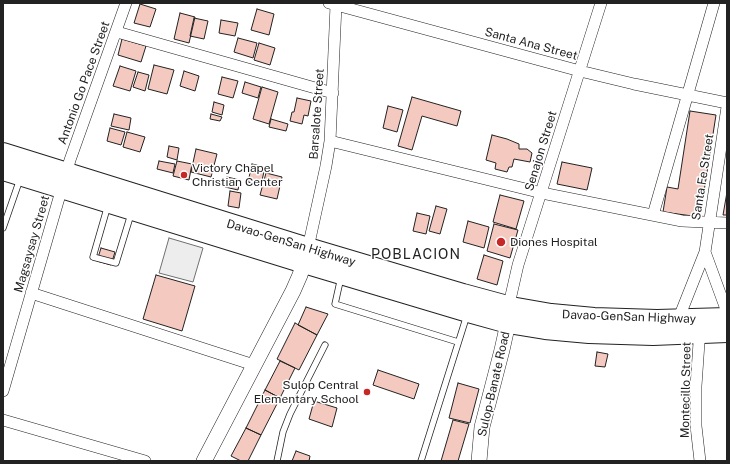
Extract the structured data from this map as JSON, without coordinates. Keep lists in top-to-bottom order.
{
  "streets": {
    "highway": ["Davao-GenSan Highway"],
    "street": [
      "Santa Ana Street",
      "Antonio Go Pace Street",
      "Barsalote Street",
      "Senajon Street",
      "Santa Fe Street",
      "Magsaysay Street",
      "Sulop-Banate Road",
      "Montecillo Street"
    ]
  },
  "crossings": [
    ["Santa Ana Street", "Barsalote Street"],
    ["Santa Ana Street", "Senajon Street"],
    ["Antonio Go Pace Street", "Davao-GenSan Highway"],
    ["Antonio Go Pace Street", "Magsaysay Street"],
    ["Barsalote Street", "Davao-GenSan Highway"],
    ["Senajon Street", "Davao-GenSan Highway"],
    ["Senajon Street", "Sulop-Banate Road"],
    ["Santa Fe Street", "Davao-GenSan Highway"],
    ["Davao-GenSan Highway", "Magsaysay Street"],
    ["Davao-GenSan Highway", "Sulop-Banate Road"],
    ["Davao-GenSan Highway", "Montecillo Street"]
  ],
  "districts": ["POBLACION"],
  "places": ["Victory Chapel Christian Center", "Diones Hospital", "Sulop Central Elementary School"]
}
